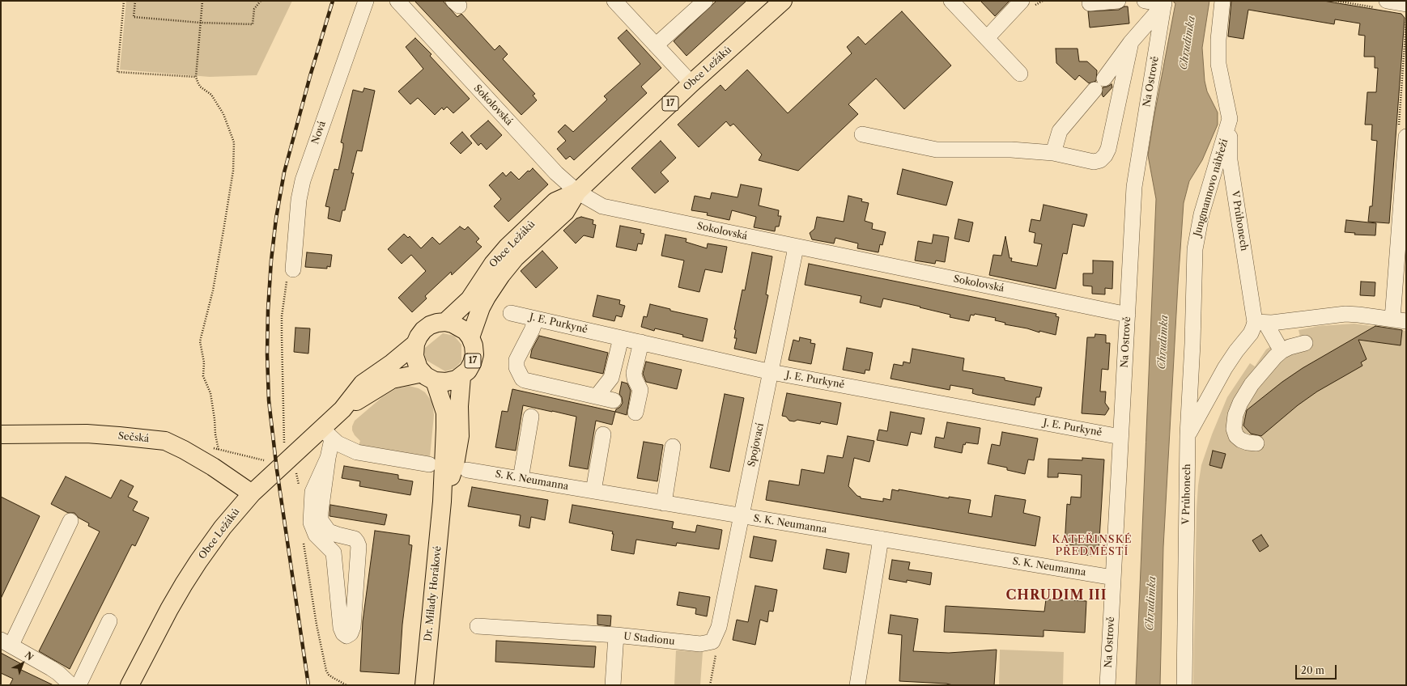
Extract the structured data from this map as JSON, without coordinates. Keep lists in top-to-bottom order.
{
  "streets": {
    "main road": [
      "Obce Ležáků",
      "17",
      "Sečská",
      "Dr. Milady Horákové"
    ],
    "street": [
      "Na Ostrově",
      "Sokolovská",
      "Nová",
      "Jungmannovo nábřeží",
      "V Průhonech",
      "J. E. Purkyně",
      "Spojovací",
      "S. K. Neumanna",
      "U Stadionu"
    ]
  },
  "crossings": [
    ["Obce Ležáků", "17"],
    ["Obce Ležáků", "Sokolovská"],
    ["Obce Ležáků", "Sečská"],
    ["Obce Ležáků", "Dr. Milady Horákové"],
    ["Na Ostrově", "Sokolovská"],
    ["Na Ostrově", "J. E. Purkyně"],
    ["Na Ostrově", "S. K. Neumanna"],
    ["17", "Dr. Milady Horákové"],
    ["Sokolovská", "Spojovací"],
    ["Jungmannovo nábřeží", "V Průhonech"],
    ["J. E. Purkyně", "Spojovací"],
    ["Spojovací", "S. K. Neumanna"],
    ["Spojovací", "U Stadionu"]
  ],
  "districts": ["KATEŘINSKÉ PŘEDMĚSTÍ", "CHRUDIM III"],
  "water": ["Chrudimka"],
  "scale_bar": "20 m",
  "north": "top right"
}
